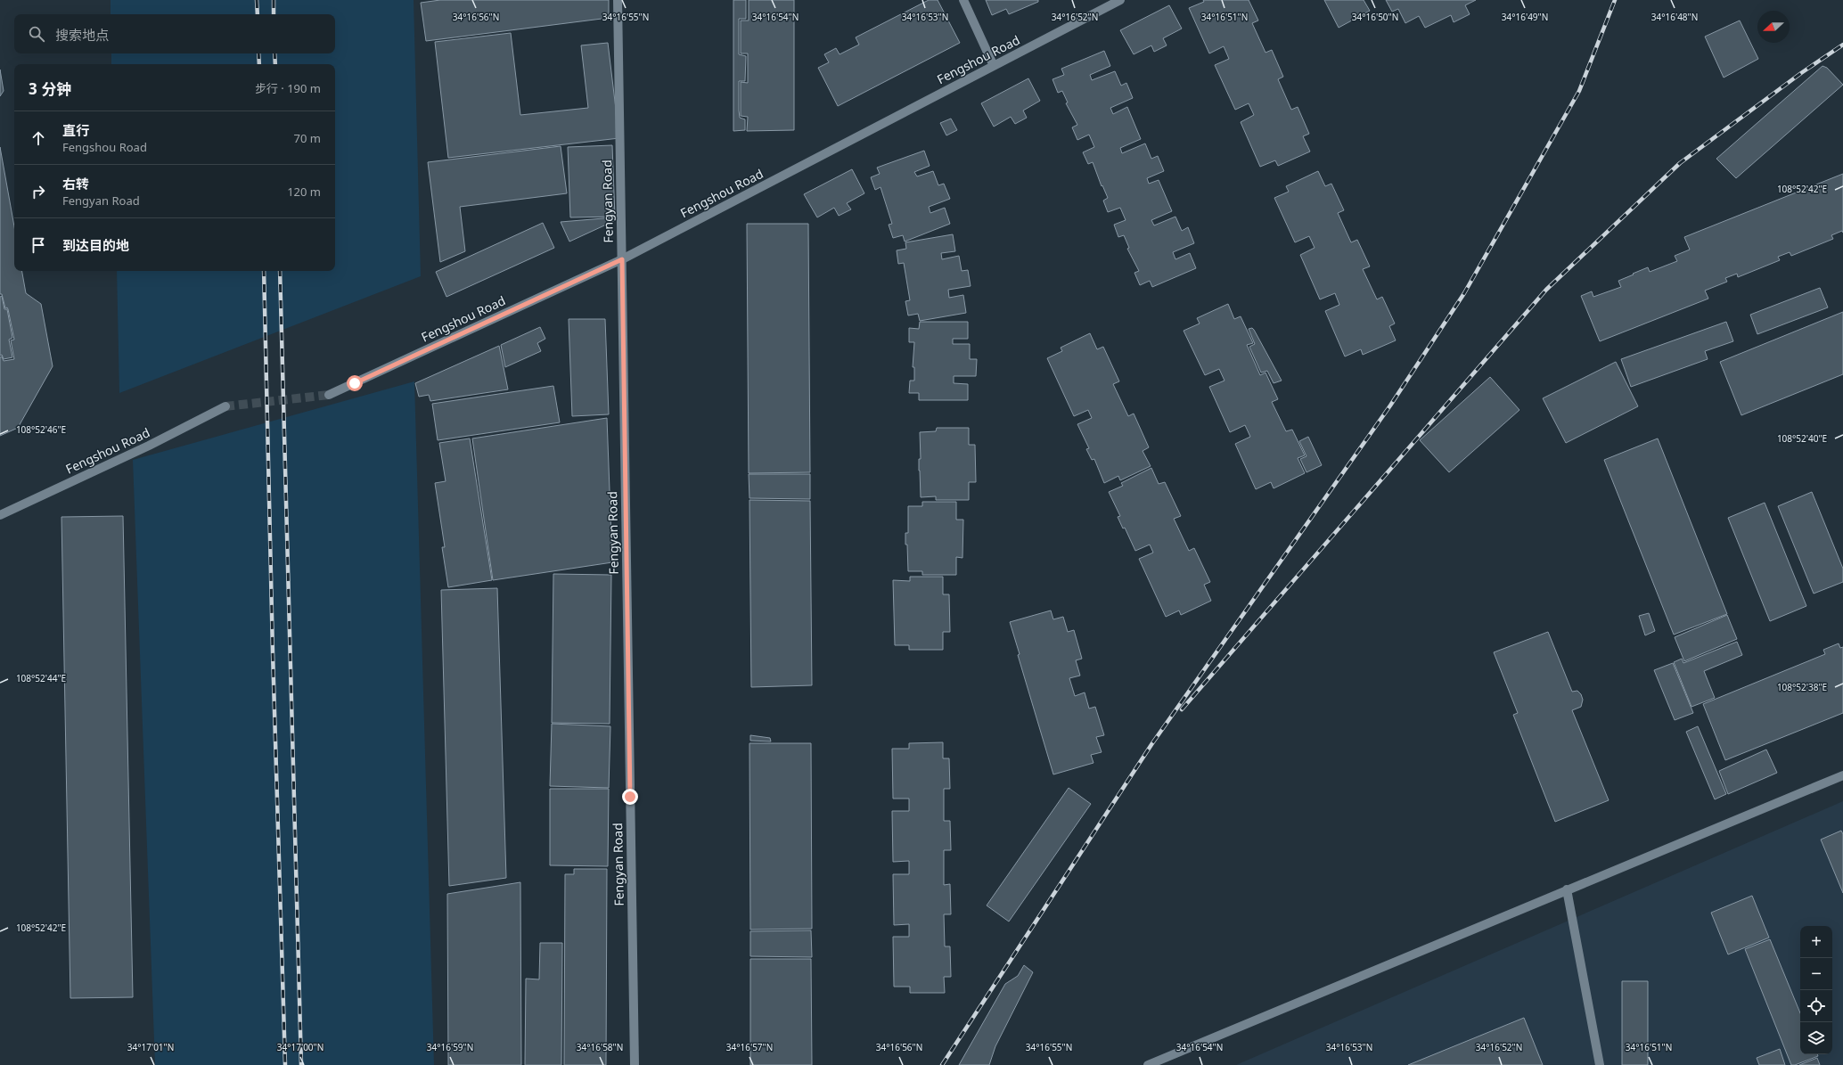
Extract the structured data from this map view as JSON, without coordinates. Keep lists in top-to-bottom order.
{
  "streets": {
    "street": ["Fengshou Road", "Fengyan Road"]
  },
  "crossings": [
    ["Fengshou Road", "Fengyan Road"]
  ],
  "north": "left",
  "page": {
    "search": "搜索地点",
    "heading": ["3 分钟", "步行 · 190 m"],
    "list": [
      ["直行", "Fengshou Road", "70 m"],
      ["右转", "Fengyan Road", "120 m"],
      "到达目的地"
    ],
    "map_buttons": ["+", "−"]
  },
  "coordinates": [
    "34°16'56\"N",
    "34°16'55\"N",
    "34°16'54\"N",
    "34°16'53\"N",
    "34°16'52\"N",
    "34°16'51\"N",
    "34°16'50\"N",
    "34°16'49\"N",
    "34°16'48\"N",
    "108°52'42\"E",
    "108°52'46\"E",
    "108°52'40\"E",
    "108°52'44\"E",
    "108°52'38\"E",
    "34°17'01\"N",
    "34°17'00\"N",
    "34°16'59\"N",
    "34°16'58\"N",
    "34°16'57\"N"
  ]
}
